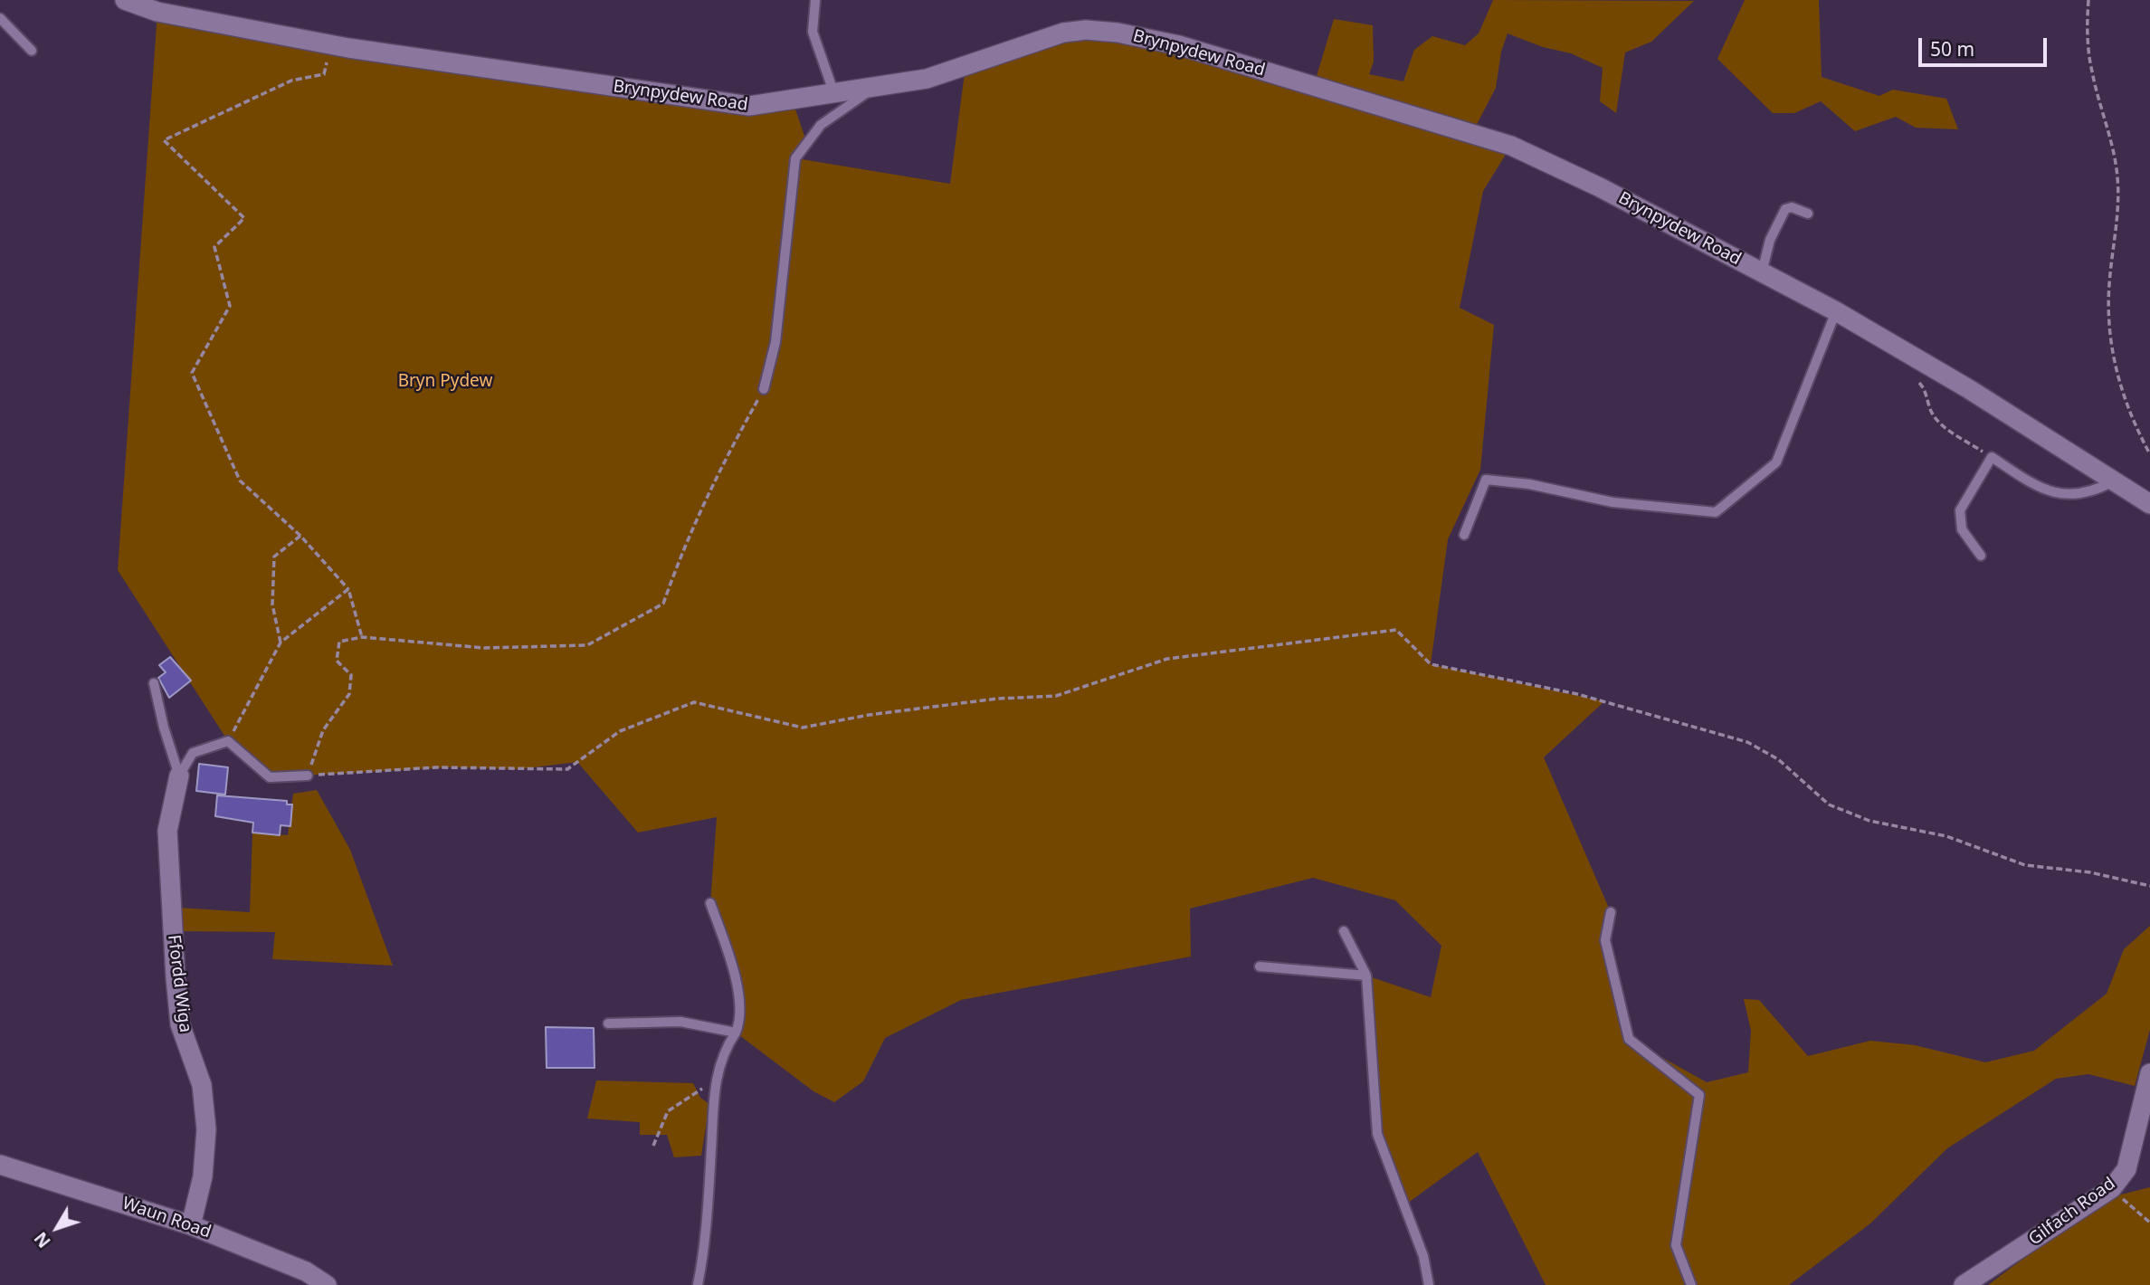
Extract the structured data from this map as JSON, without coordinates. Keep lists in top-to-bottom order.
{
  "streets": {
    "street": [
      "Brynpydew Road",
      "Ffordd Wiga",
      "Gilfach Road",
      "Waun Road"
    ]
  },
  "crossings": [
    ["Ffordd Wiga", "Waun Road"]
  ],
  "parks": ["Bryn Pydew"],
  "scale_bar": "50 m",
  "north": "bottom left"
}
